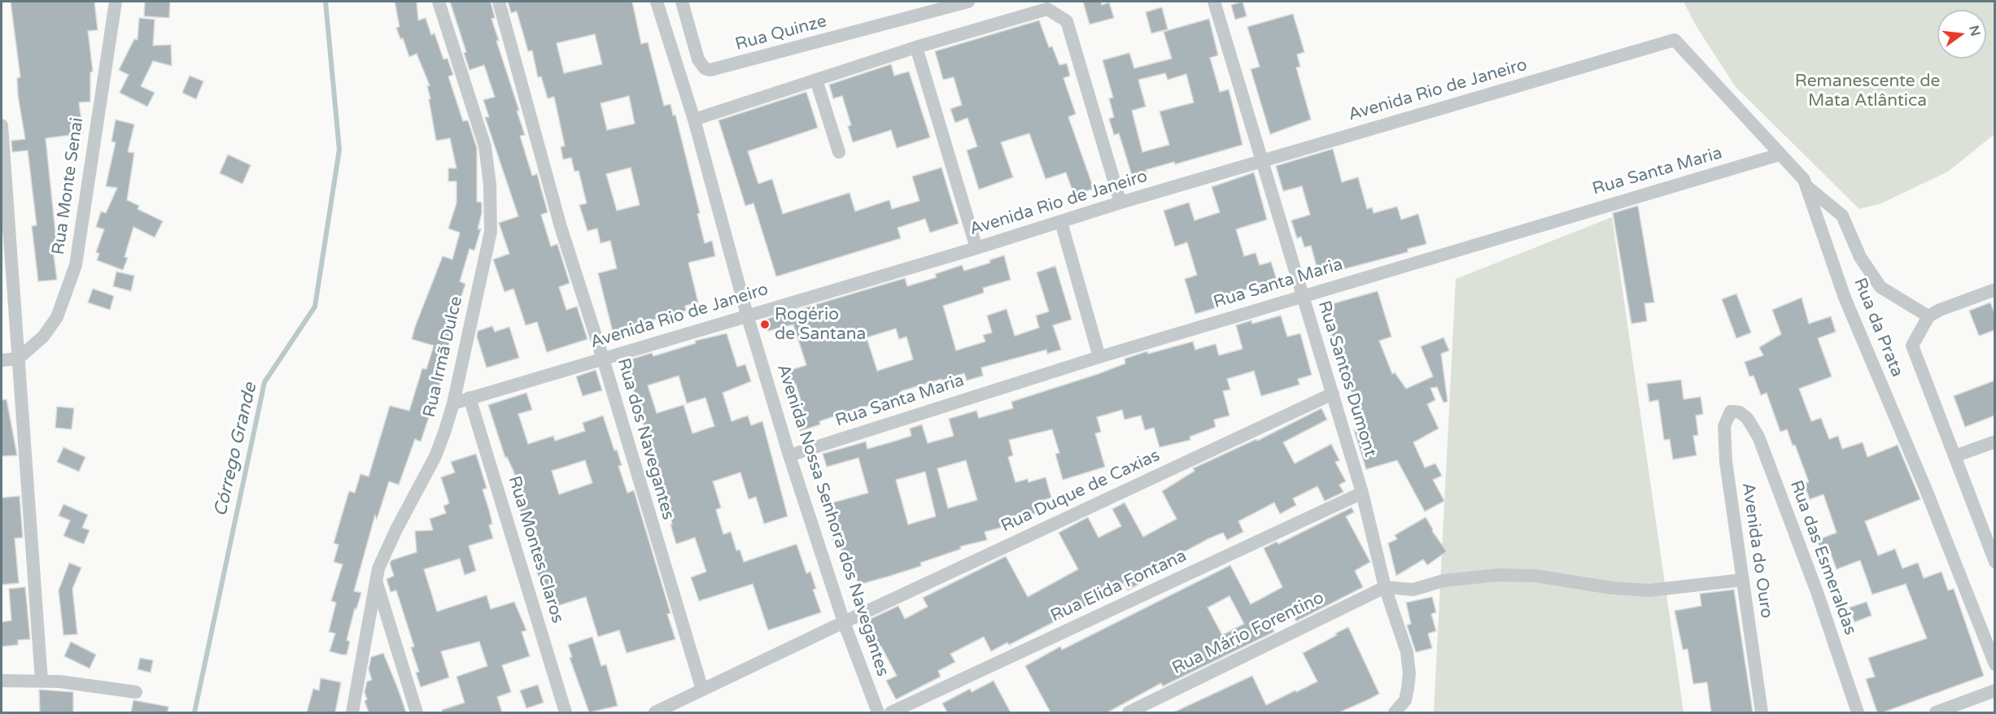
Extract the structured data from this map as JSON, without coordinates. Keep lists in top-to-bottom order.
{
  "streets": {
    "street": [
      "Rua Quinze",
      "Avenida Rio de Janeiro",
      "Rua Santa Maria",
      "Rua Monte Senai",
      "Rua da Prata",
      "Rua Irmã Dulce",
      "Rua Santos Dumont",
      "Rua dos Navegantes",
      "Rua Duque de Caxias",
      "Avenida Nossa Senhora dos Navegantes",
      "Rua Montes Claros",
      "Avenida do Ouro",
      "Rua das Esmeraldas",
      "Rua Elida Fontana",
      "Rua Mário Forentino"
    ]
  },
  "crossings": [
    ["Avenida Rio de Janeiro", "Rua da Prata"],
    ["Avenida Rio de Janeiro", "Rua Irmã Dulce"],
    ["Avenida Rio de Janeiro", "Rua Santos Dumont"],
    ["Avenida Rio de Janeiro", "Rua dos Navegantes"],
    ["Avenida Rio de Janeiro", "Avenida Nossa Senhora dos Navegantes"],
    ["Avenida Rio de Janeiro", "Rua Montes Claros"],
    ["Rua Santa Maria", "Rua da Prata"],
    ["Rua Santa Maria", "Rua Santos Dumont"],
    ["Rua Santa Maria", "Avenida Nossa Senhora dos Navegantes"],
    ["Rua Santos Dumont", "Rua Duque de Caxias"],
    ["Rua Santos Dumont", "Rua Elida Fontana"],
    ["Rua Santos Dumont", "Rua Mário Forentino"],
    ["Rua dos Navegantes", "Rua Duque de Caxias"],
    ["Rua Duque de Caxias", "Avenida Nossa Senhora dos Navegantes"],
    ["Avenida do Ouro", "Rua das Esmeraldas"]
  ],
  "water": ["Córrego Grande"],
  "parks": ["Remanescente de Mata Atlântica"],
  "places": ["Rogério de Santana"],
  "north": "right"
}
